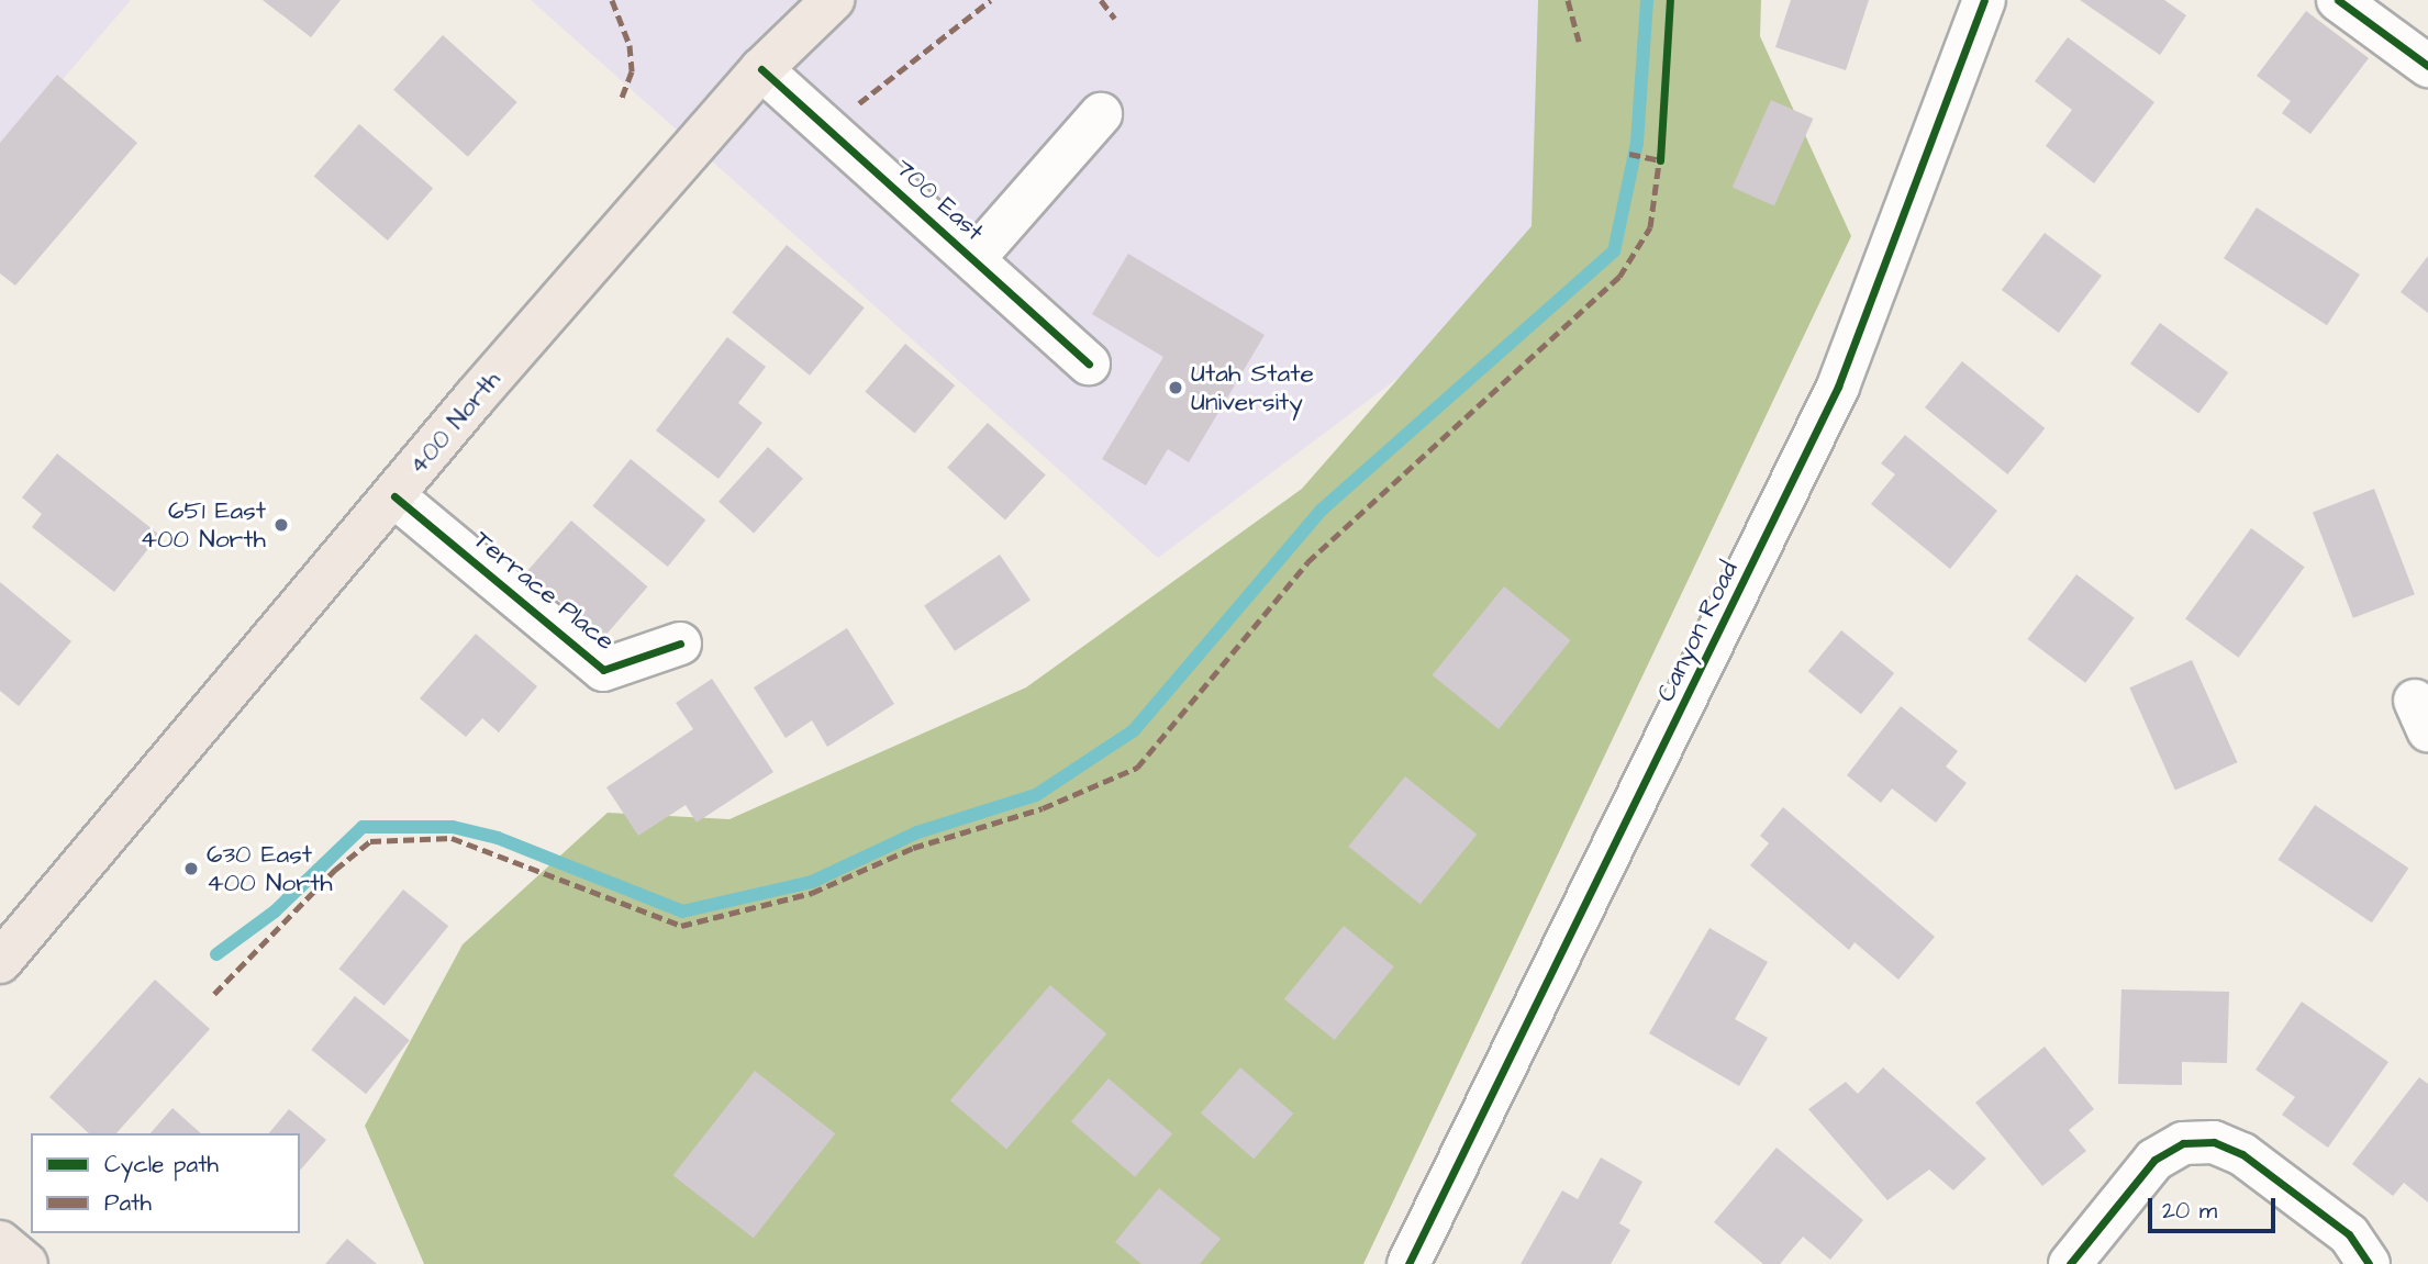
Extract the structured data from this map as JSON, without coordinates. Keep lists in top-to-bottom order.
{
  "streets": {
    "main road": ["400 North"],
    "street": ["700 East", "Terrace Place", "Canyon Road"]
  },
  "crossings": [
    ["700 East", "400 North"],
    ["400 North", "Terrace Place"]
  ],
  "places": ["Utah State University", "651 East 400 North", "630 East 400 North"],
  "legend": ["Cycle path", "Path"],
  "scale_bar": "20 m"
}
